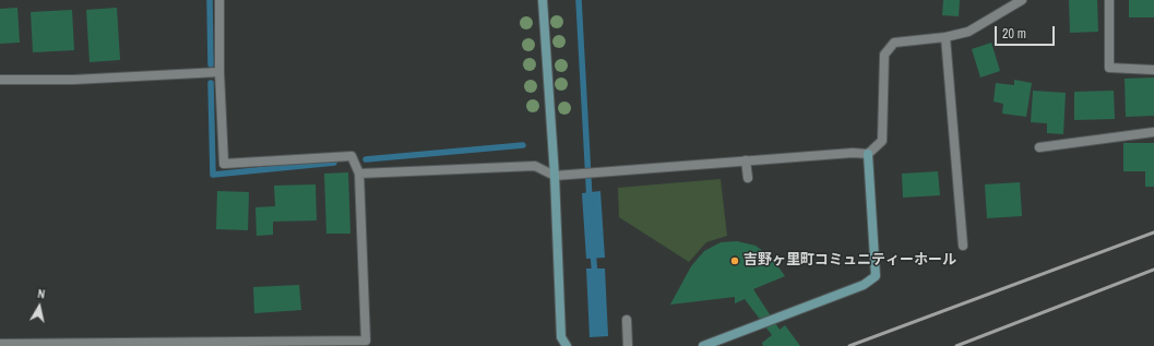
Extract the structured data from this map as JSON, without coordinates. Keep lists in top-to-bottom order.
{
  "places": ["吉野ヶ里町コミュニティーホール"],
  "scale_bar": "20 m",
  "north": "top"
}
